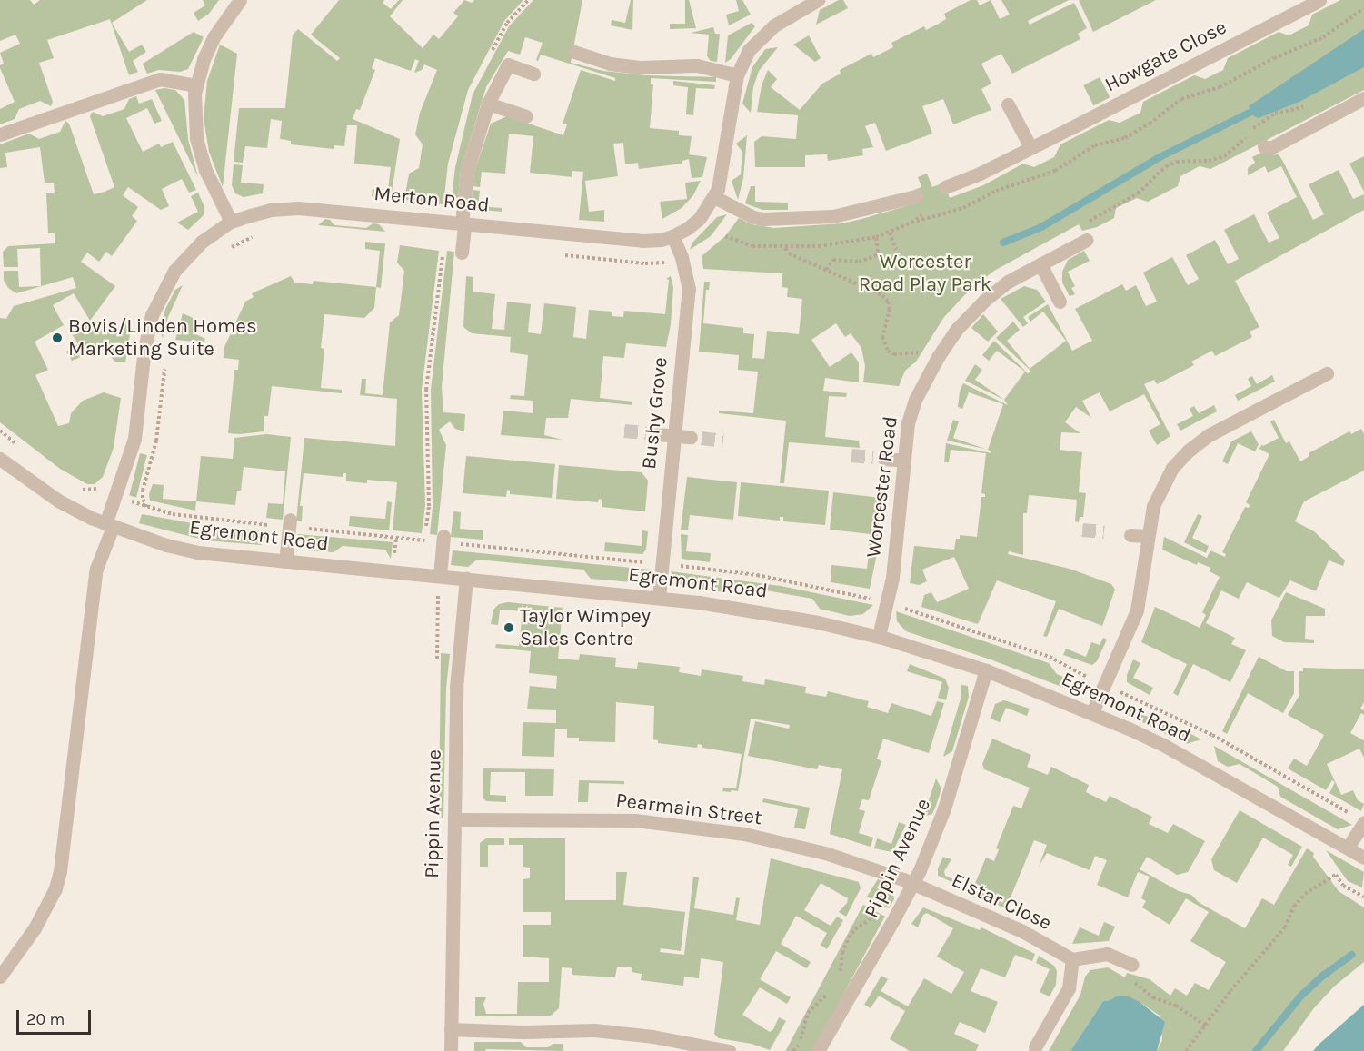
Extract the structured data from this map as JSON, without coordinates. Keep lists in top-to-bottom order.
{
  "streets": {
    "street": [
      "Howgate Close",
      "Merton Road",
      "Bushy Grove",
      "Worcester Road",
      "Egremont Road",
      "Pearmain Street",
      "Pippin Avenue",
      "Elstar Close"
    ]
  },
  "crossings": [
    ["Merton Road", "Bushy Grove"],
    ["Merton Road", "Egremont Road"],
    ["Bushy Grove", "Egremont Road"],
    ["Worcester Road", "Egremont Road"],
    ["Egremont Road", "Pippin Avenue"],
    ["Pearmain Street", "Pippin Avenue"],
    ["Pearmain Street", "Elstar Close"],
    ["Pippin Avenue", "Elstar Close"]
  ],
  "parks": ["Worcester Road Play Park"],
  "places": ["Bovis/Linden Homes Marketing Suite", "Taylor Wimpey Sales Centre"],
  "scale_bar": "20 m"
}
